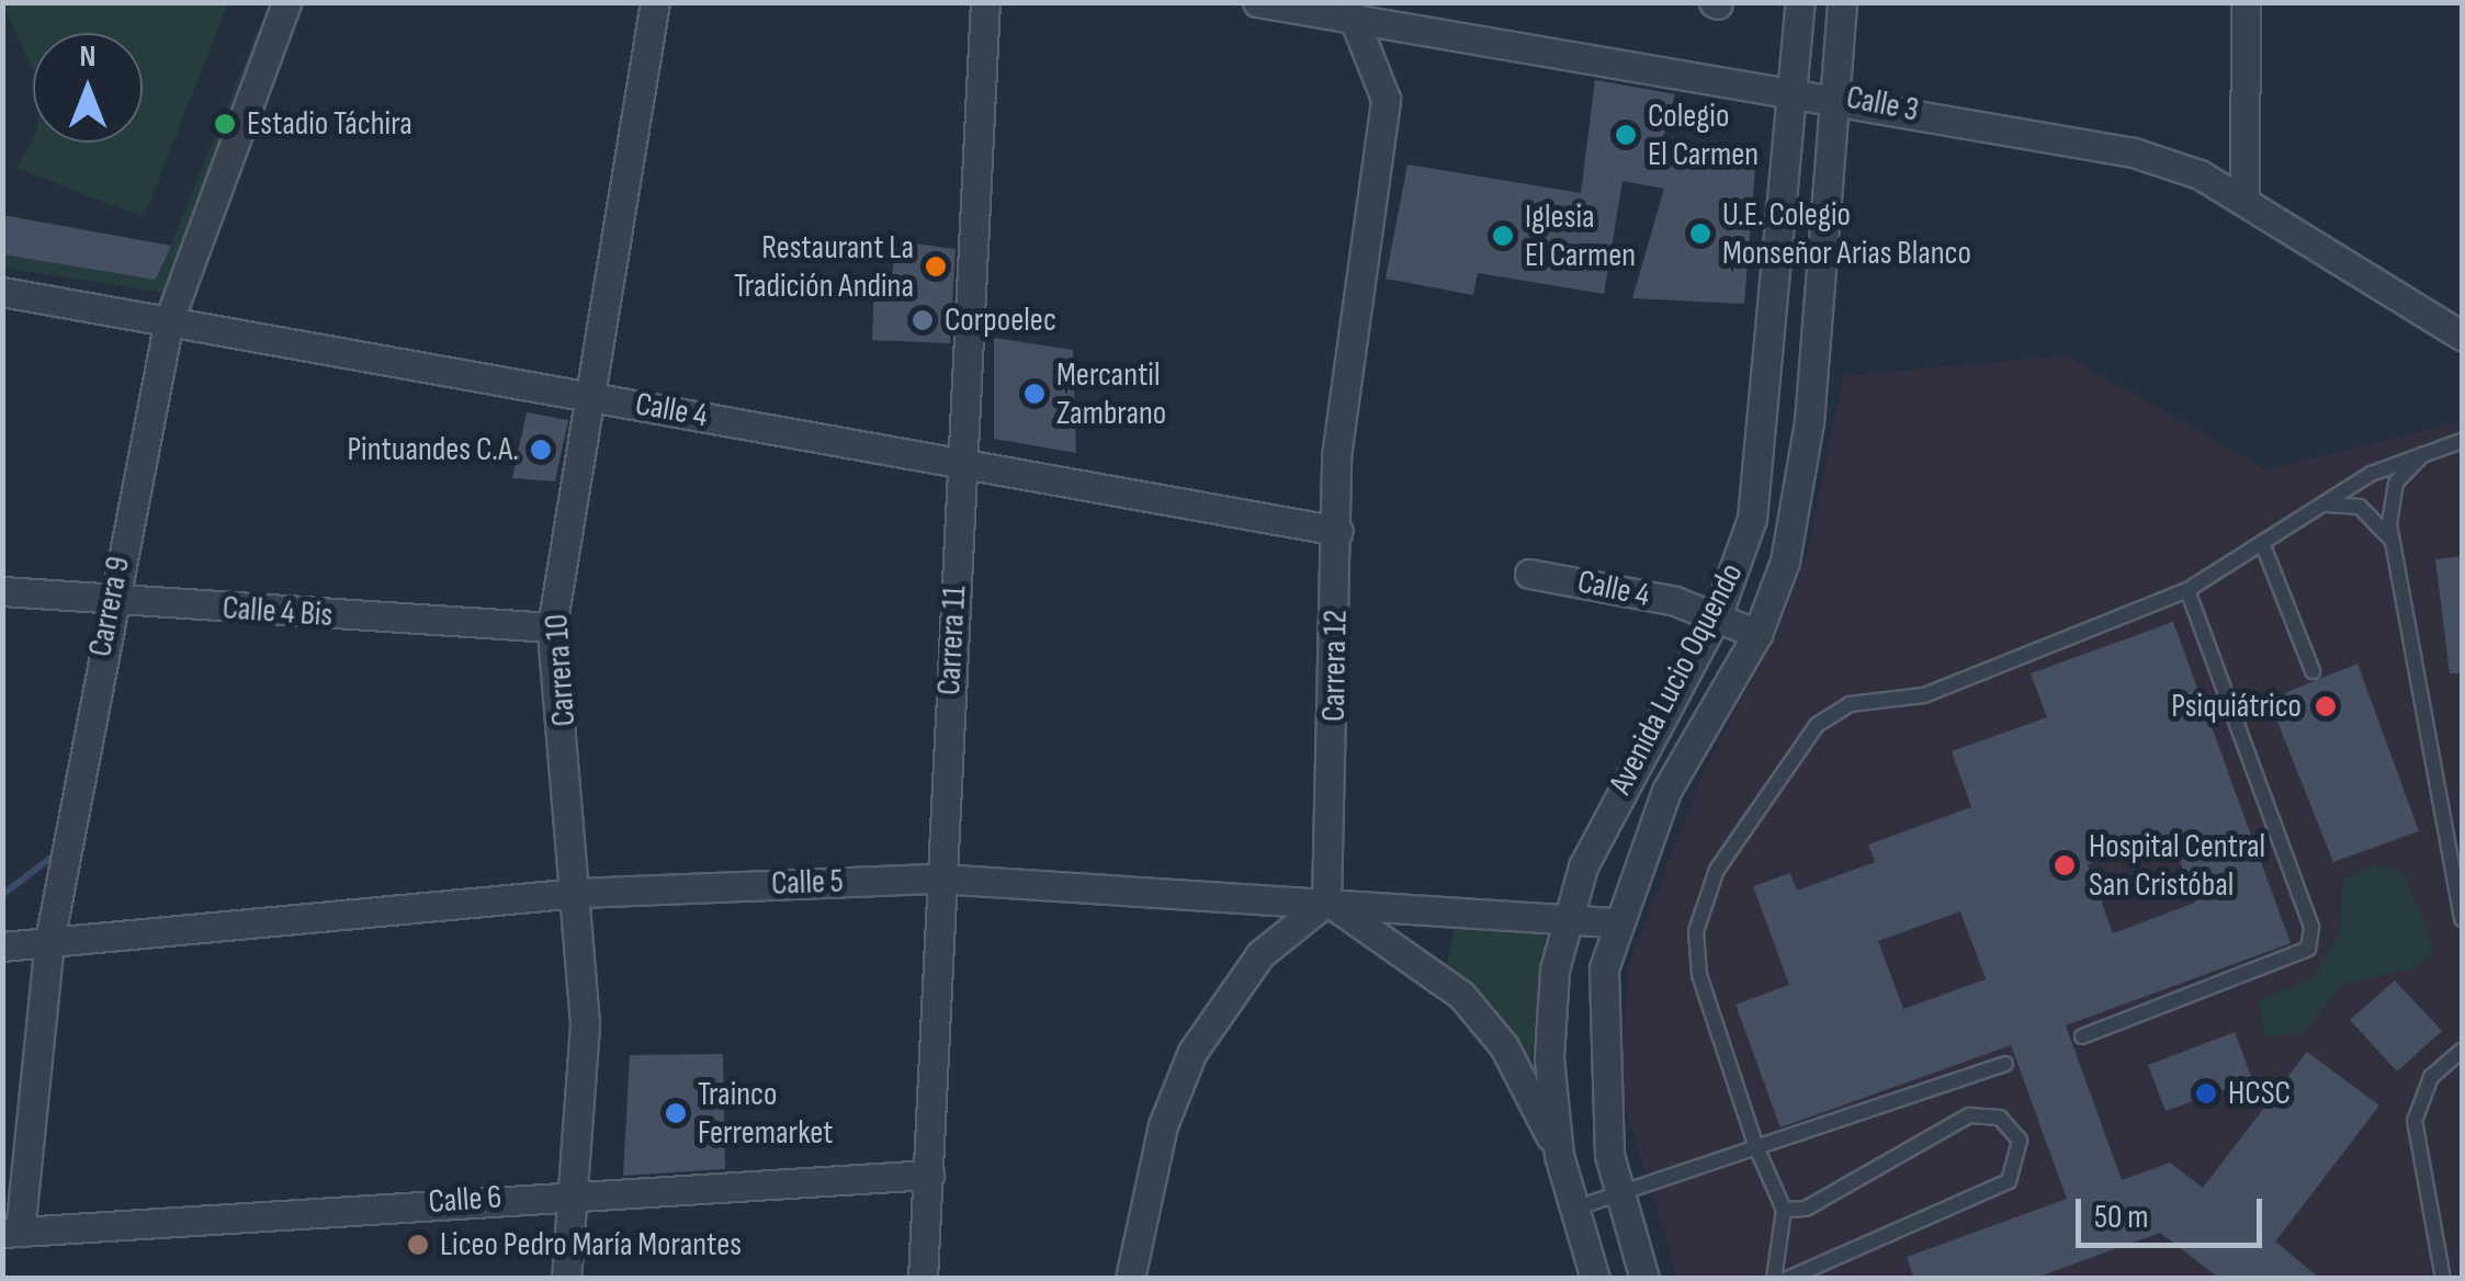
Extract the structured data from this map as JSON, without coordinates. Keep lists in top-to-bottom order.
{
  "streets": {
    "street": [
      "Calle 3",
      "Calle 4",
      "Carrera 9",
      "Calle 4 Bis",
      "Carrera 11",
      "Carrera 12",
      "Carrera 10",
      "Avenida Lucio Oquendo",
      "Calle 5",
      "Calle 6"
    ]
  },
  "crossings": [
    ["Calle 3", "Carrera 12"],
    ["Calle 3", "Avenida Lucio Oquendo"],
    ["Calle 4", "Carrera 9"],
    ["Calle 4", "Carrera 11"],
    ["Calle 4", "Carrera 12"],
    ["Calle 4", "Carrera 10"],
    ["Calle 4", "Avenida Lucio Oquendo"],
    ["Carrera 9", "Calle 4 Bis"],
    ["Carrera 9", "Calle 5"],
    ["Carrera 9", "Calle 6"],
    ["Calle 4 Bis", "Carrera 10"],
    ["Carrera 11", "Calle 5"],
    ["Carrera 11", "Calle 6"],
    ["Carrera 12", "Calle 5"],
    ["Carrera 10", "Calle 5"],
    ["Carrera 10", "Calle 6"],
    ["Avenida Lucio Oquendo", "Calle 5"]
  ],
  "places": [
    "Estadio Táchira",
    "Colegio El Carmen",
    "U.E. Colegio Monseñor Arias Blanco",
    "Iglesia El Carmen",
    "Restaurant La Tradición Andina",
    "Corpoelec",
    "Mercantil Zambrano",
    "Pintuandes C.A.",
    "Psiquiátrico",
    "Hospital Central San Cristóbal",
    "HCSC",
    "Trainco Ferremarket",
    "Liceo Pedro María Morantes"
  ],
  "scale_bar": "50 m",
  "north": "top"
}
